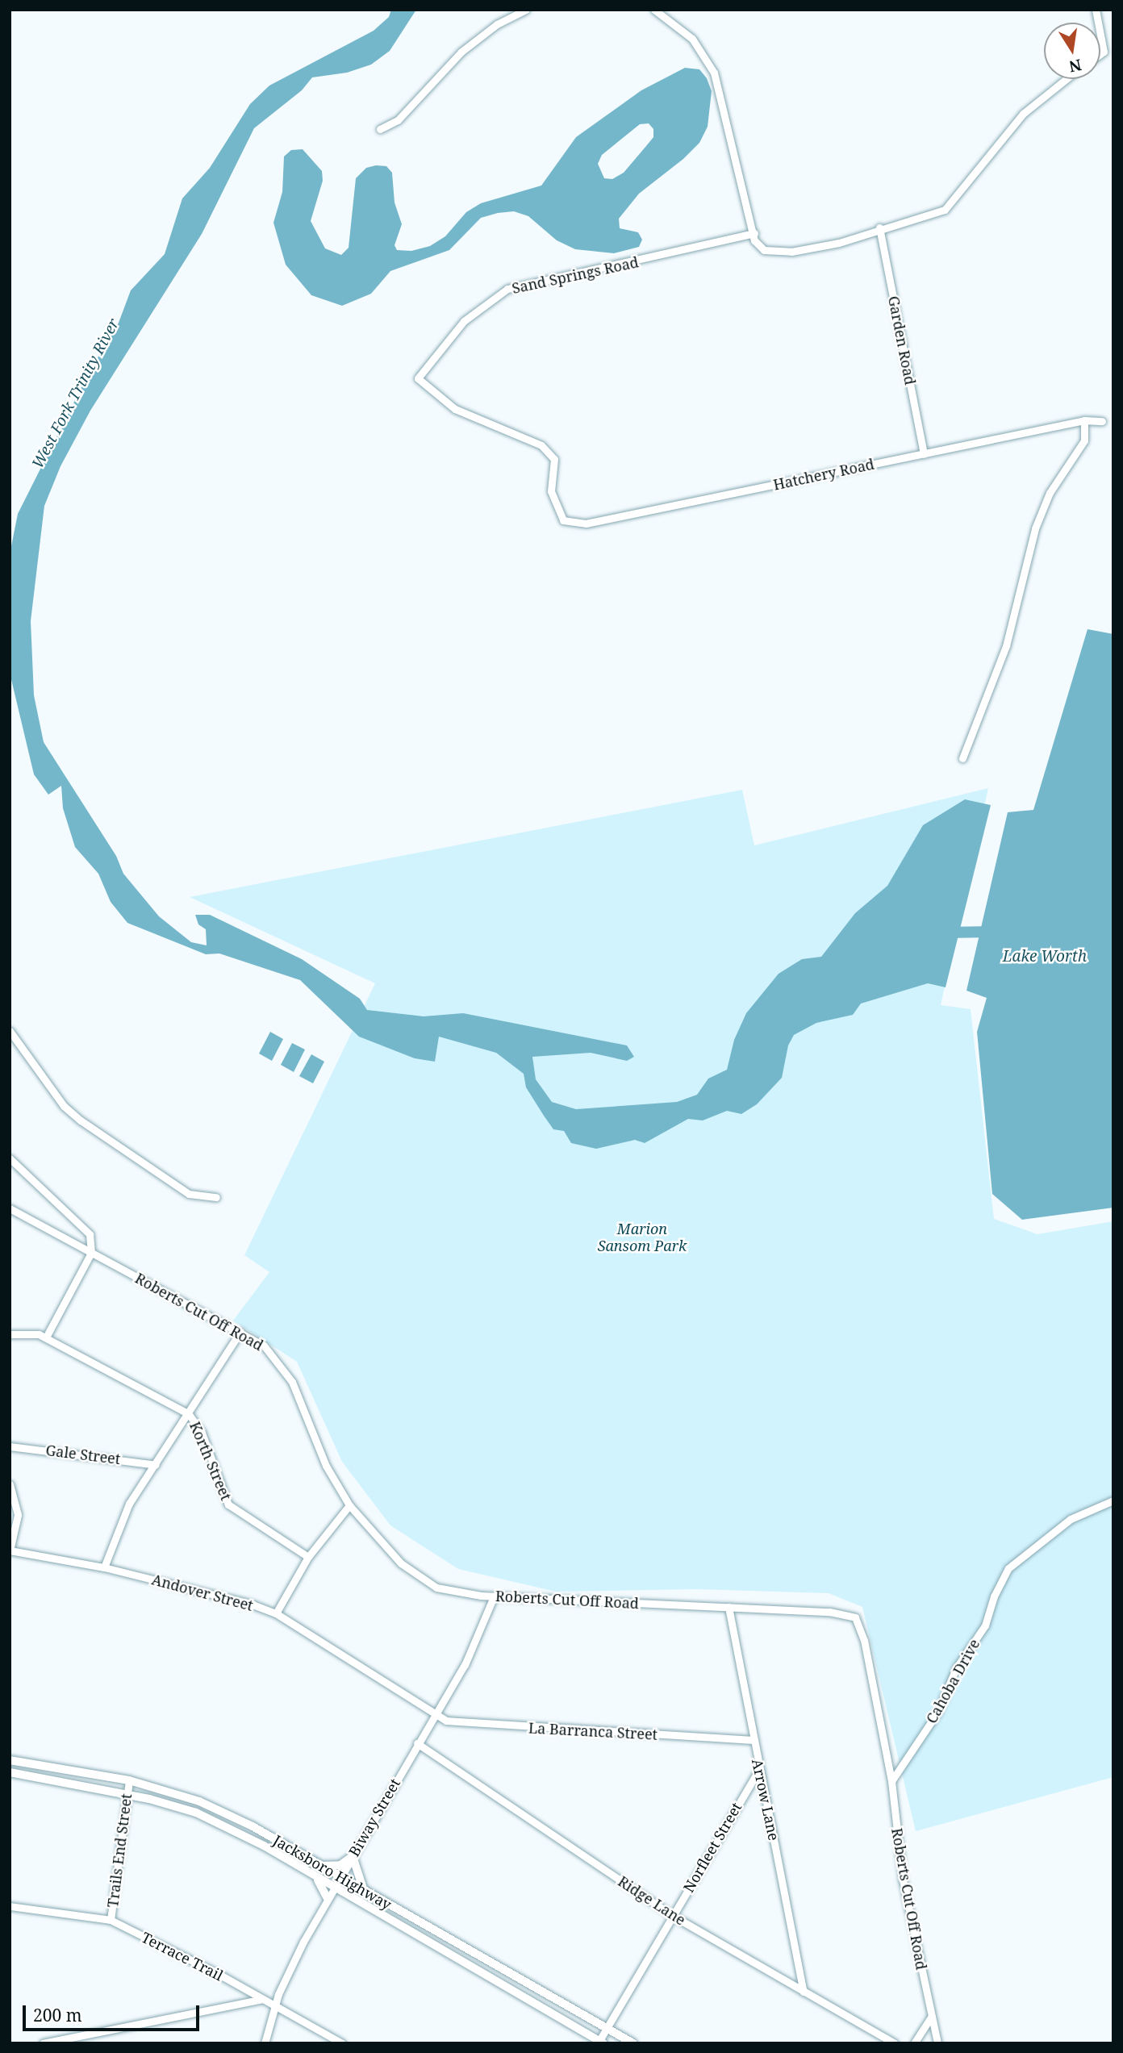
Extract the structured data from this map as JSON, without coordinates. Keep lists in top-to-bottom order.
{
  "streets": {
    "main road": ["Jacksboro Highway"],
    "street": [
      "Sand Springs Road",
      "Garden Road",
      "Hatchery Road",
      "Roberts Cut Off Road",
      "Gale Street",
      "Korth Street",
      "Andover Street",
      "Cahoba Drive",
      "La Barranca Street",
      "Arrow Lane",
      "Biway Street",
      "Norfleet Street",
      "Trails End Street",
      "Ridge Lane",
      "Terrace Trail"
    ]
  },
  "crossings": [
    ["Sand Springs Road", "Hatchery Road"],
    ["Garden Road", "Hatchery Road"],
    ["Roberts Cut Off Road", "Cahoba Drive"],
    ["Roberts Cut Off Road", "Arrow Lane"],
    ["Roberts Cut Off Road", "Biway Street"],
    ["Andover Street", "La Barranca Street"],
    ["Andover Street", "Biway Street"],
    ["La Barranca Street", "Arrow Lane"],
    ["La Barranca Street", "Biway Street"],
    ["Arrow Lane", "Norfleet Street"],
    ["Arrow Lane", "Ridge Lane"],
    ["Biway Street", "Jacksboro Highway"],
    ["Biway Street", "Ridge Lane"],
    ["Biway Street", "Terrace Trail"],
    ["Norfleet Street", "Jacksboro Highway"],
    ["Norfleet Street", "Ridge Lane"],
    ["Trails End Street", "Jacksboro Highway"],
    ["Trails End Street", "Terrace Trail"]
  ],
  "water": ["West Fork Trinity River", "Lake Worth"],
  "parks": ["Marion Sansom Park"],
  "scale_bar": "200 m",
  "north": "bottom"
}
